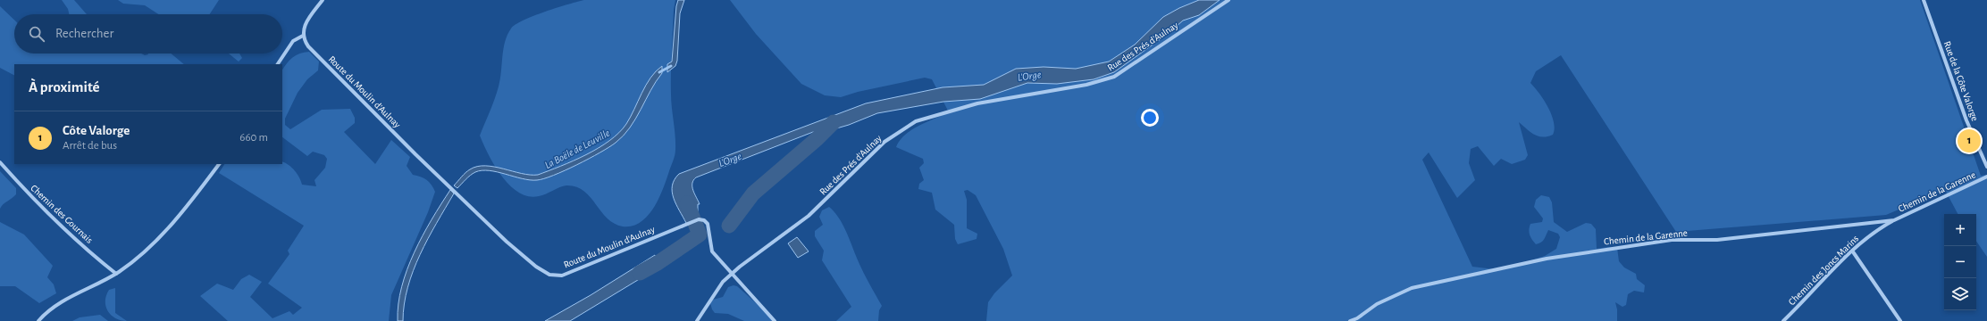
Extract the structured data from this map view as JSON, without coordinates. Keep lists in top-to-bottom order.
{
  "streets": {
    "street": [
      "Rue des Prés d'Aulnay",
      "Rue de la Côte Valorge",
      "Route du Moulin d'Aulnay",
      "Chemin de la Garenne",
      "Chemin des Gournais",
      "Chemin des Joncs Marins"
    ]
  },
  "crossings": [
    ["Rue des Prés d'Aulnay", "Route du Moulin d'Aulnay"],
    ["Chemin de la Garenne", "Chemin des Joncs Marins"]
  ],
  "water": ["L'Orge", "La Boële de Leuville"],
  "page": {
    "search": "Rechercher",
    "heading": "À proximité",
    "list": [
      {
        "mark": "1",
        "name": "Côte Valorge",
        "note": "Arrêt de bus",
        "value": "660 m"
      }
    ],
    "pins": "1",
    "map_buttons": ["+", "−"]
  }
}
